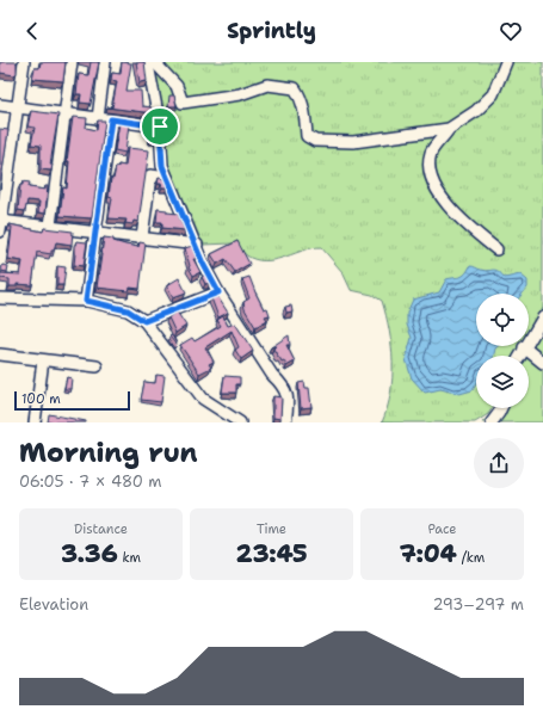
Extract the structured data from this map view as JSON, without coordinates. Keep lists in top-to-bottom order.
{
  "scale_bar": "100 m",
  "page": {
    "header": "Sprintly",
    "scale": "100 m",
    "heading": ["Morning run", "06:05 · 7 × 480 m"],
    "stats": [
      ["Distance", "3.36 km"],
      ["Time", "23:45"],
      ["Pace", "7:04 /km"]
    ],
    "chart": ["Elevation", "293–297 m"]
  }
}
